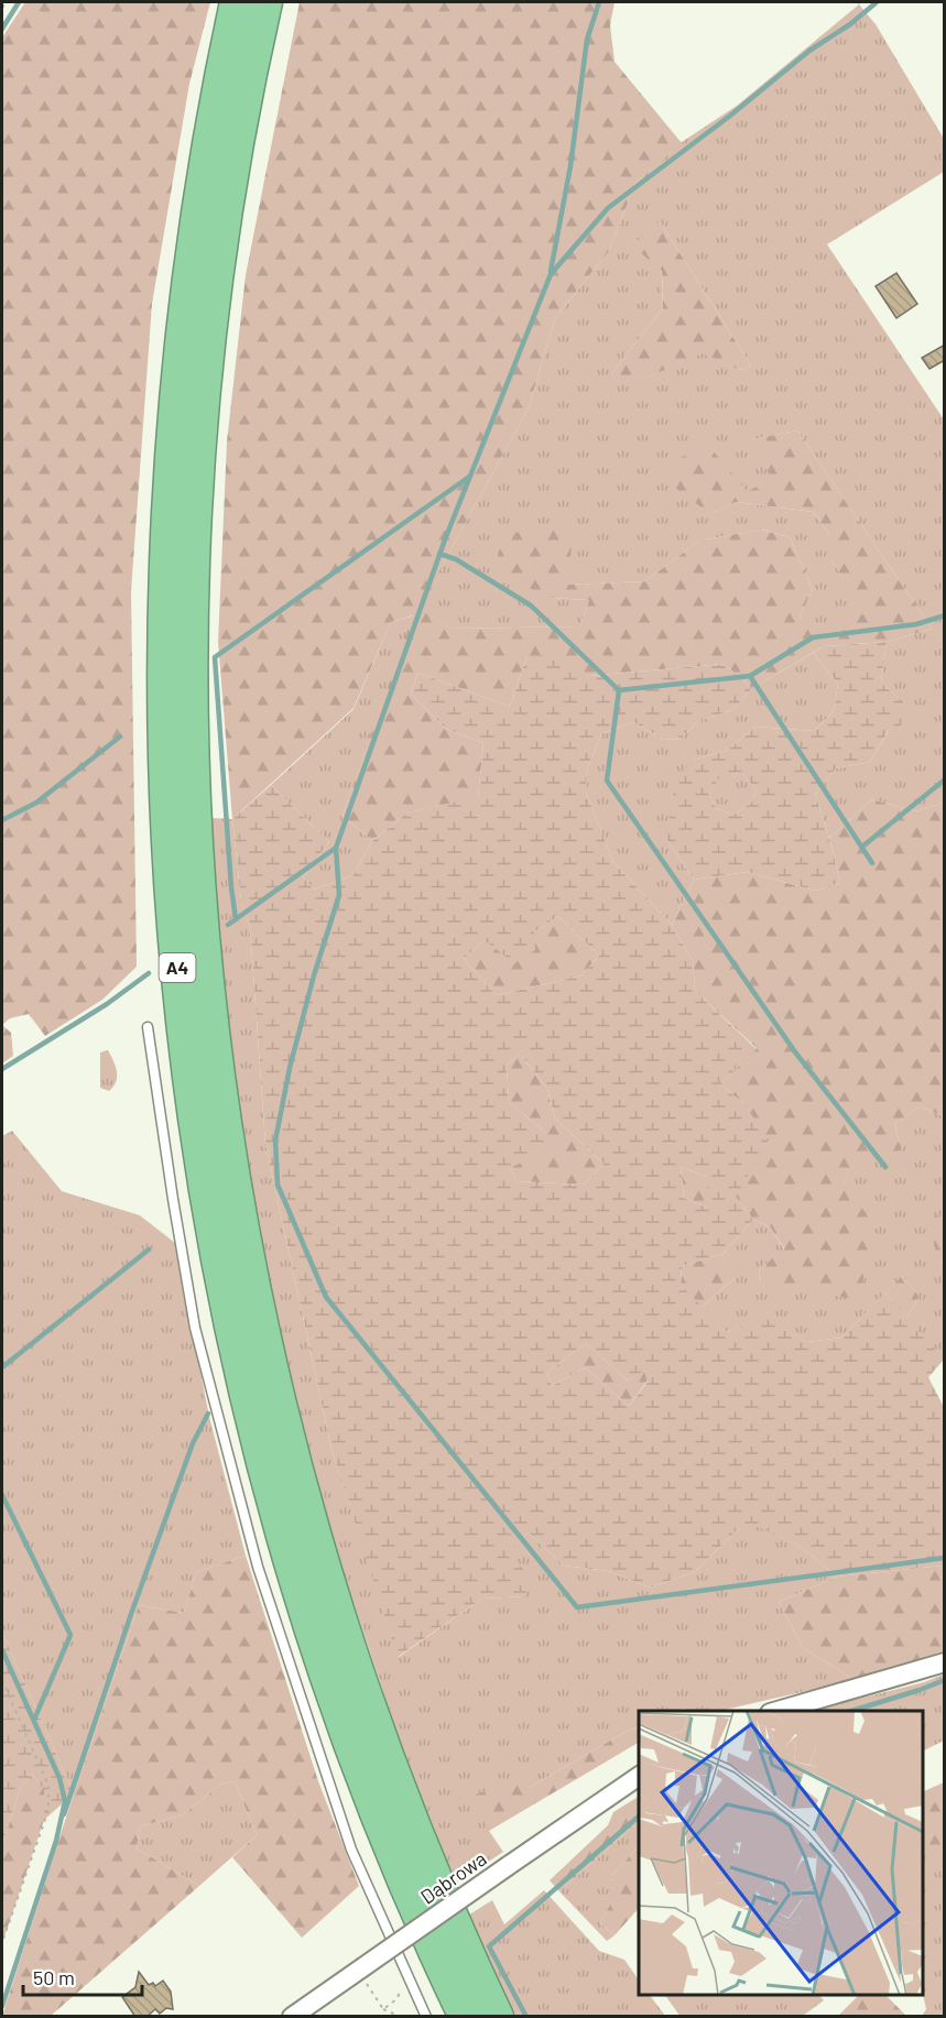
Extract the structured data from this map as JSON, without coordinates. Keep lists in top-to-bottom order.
{
  "streets": {
    "highway": ["A4"],
    "street": ["Dąbrowa"]
  },
  "scale_bar": "50 m"
}
